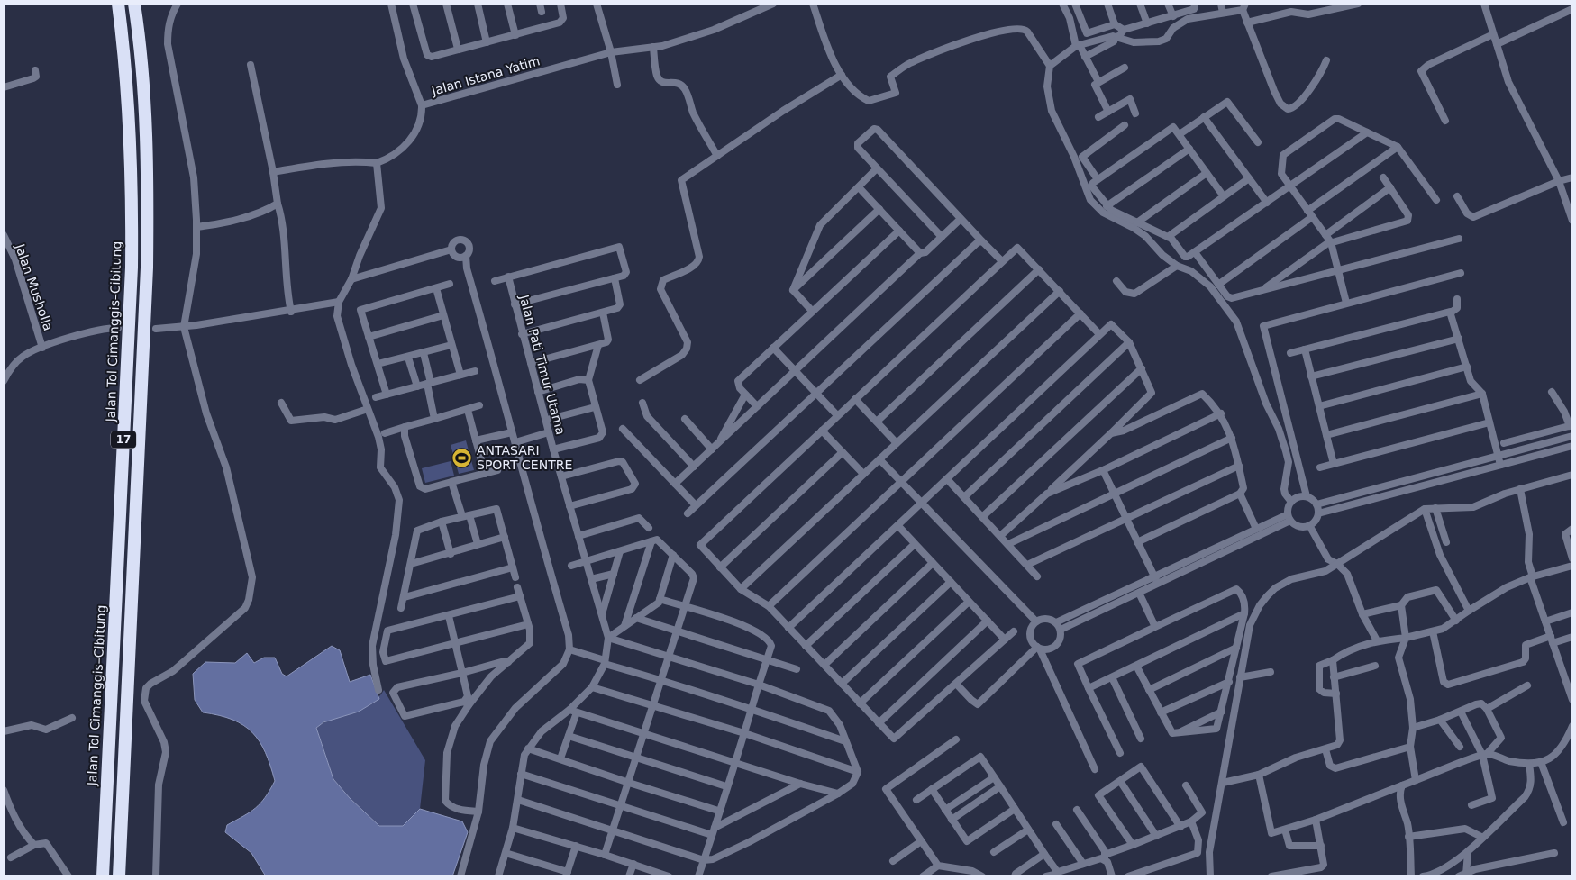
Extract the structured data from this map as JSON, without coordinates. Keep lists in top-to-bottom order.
{
  "streets": {
    "highway": ["Jalan Tol Cimanggis–Cibitung", "17"],
    "street": ["Jalan Istana Yatim", "Jalan Musholla", "Jalan Pati Timur Utama"]
  },
  "places": {
    "sports": ["ANTASARI SPORT CENTRE"]
  }
}
